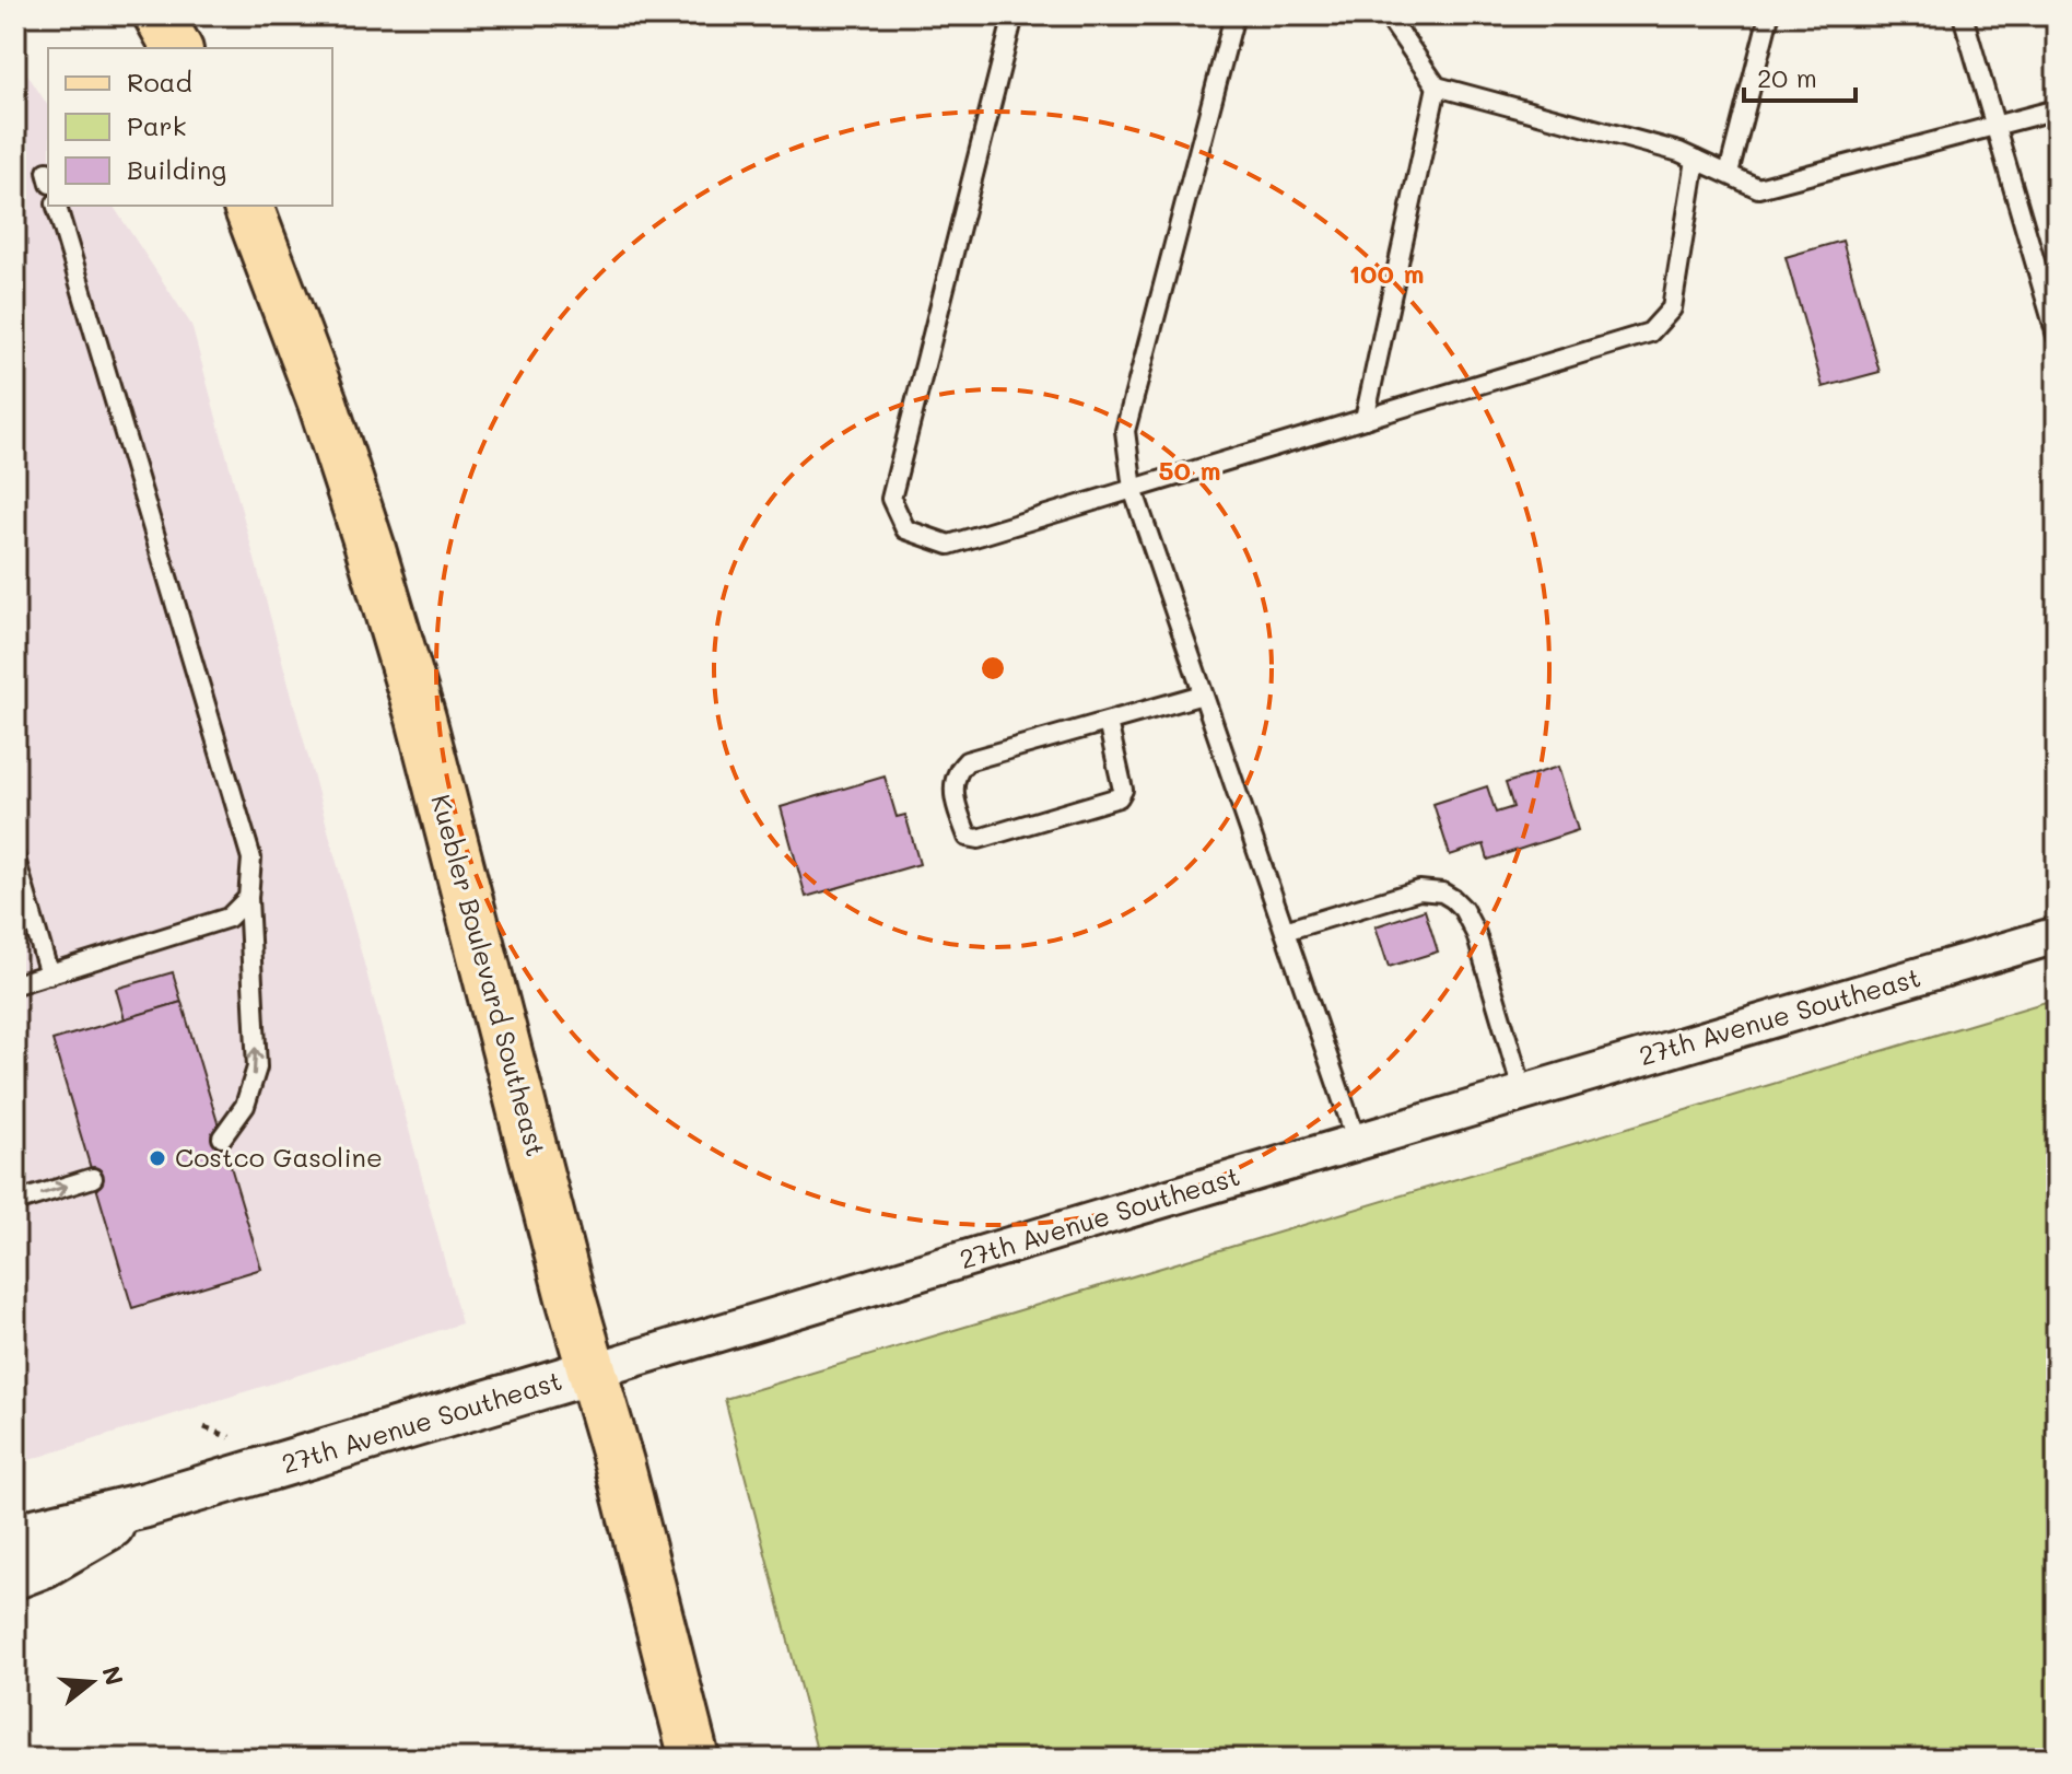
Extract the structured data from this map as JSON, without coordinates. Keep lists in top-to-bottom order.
{
  "streets": {
    "main road": ["Kuebler Boulevard Southeast"],
    "street": ["27th Avenue Southeast"]
  },
  "crossings": [
    ["Kuebler Boulevard Southeast", "27th Avenue Southeast"]
  ],
  "places": ["Costco Gasoline"],
  "legend": ["Road", "Park", "Building"],
  "scale_bar": "20 m",
  "north": "right",
  "rings": ["100 m", "50 m"]
}
